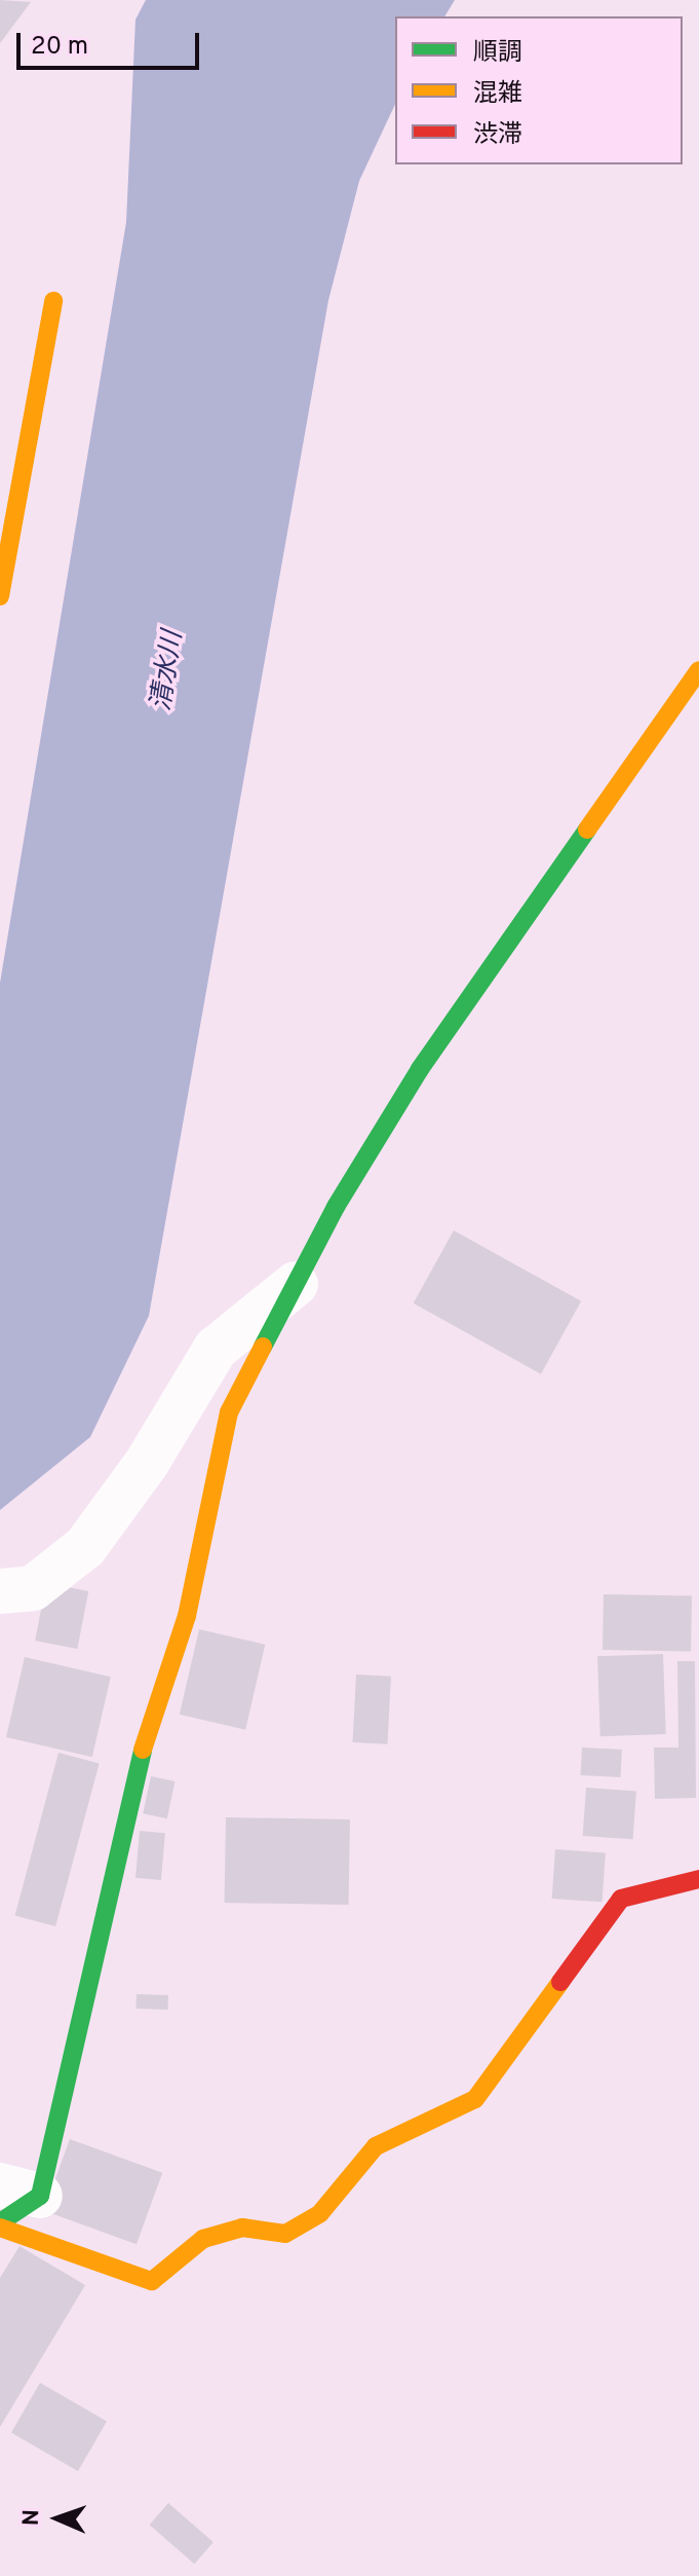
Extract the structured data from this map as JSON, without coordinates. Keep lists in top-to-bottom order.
{
  "water": ["清水川"],
  "legend": ["順調", "混雑", "渋滞"],
  "scale_bar": "20 m",
  "north": "left"
}
